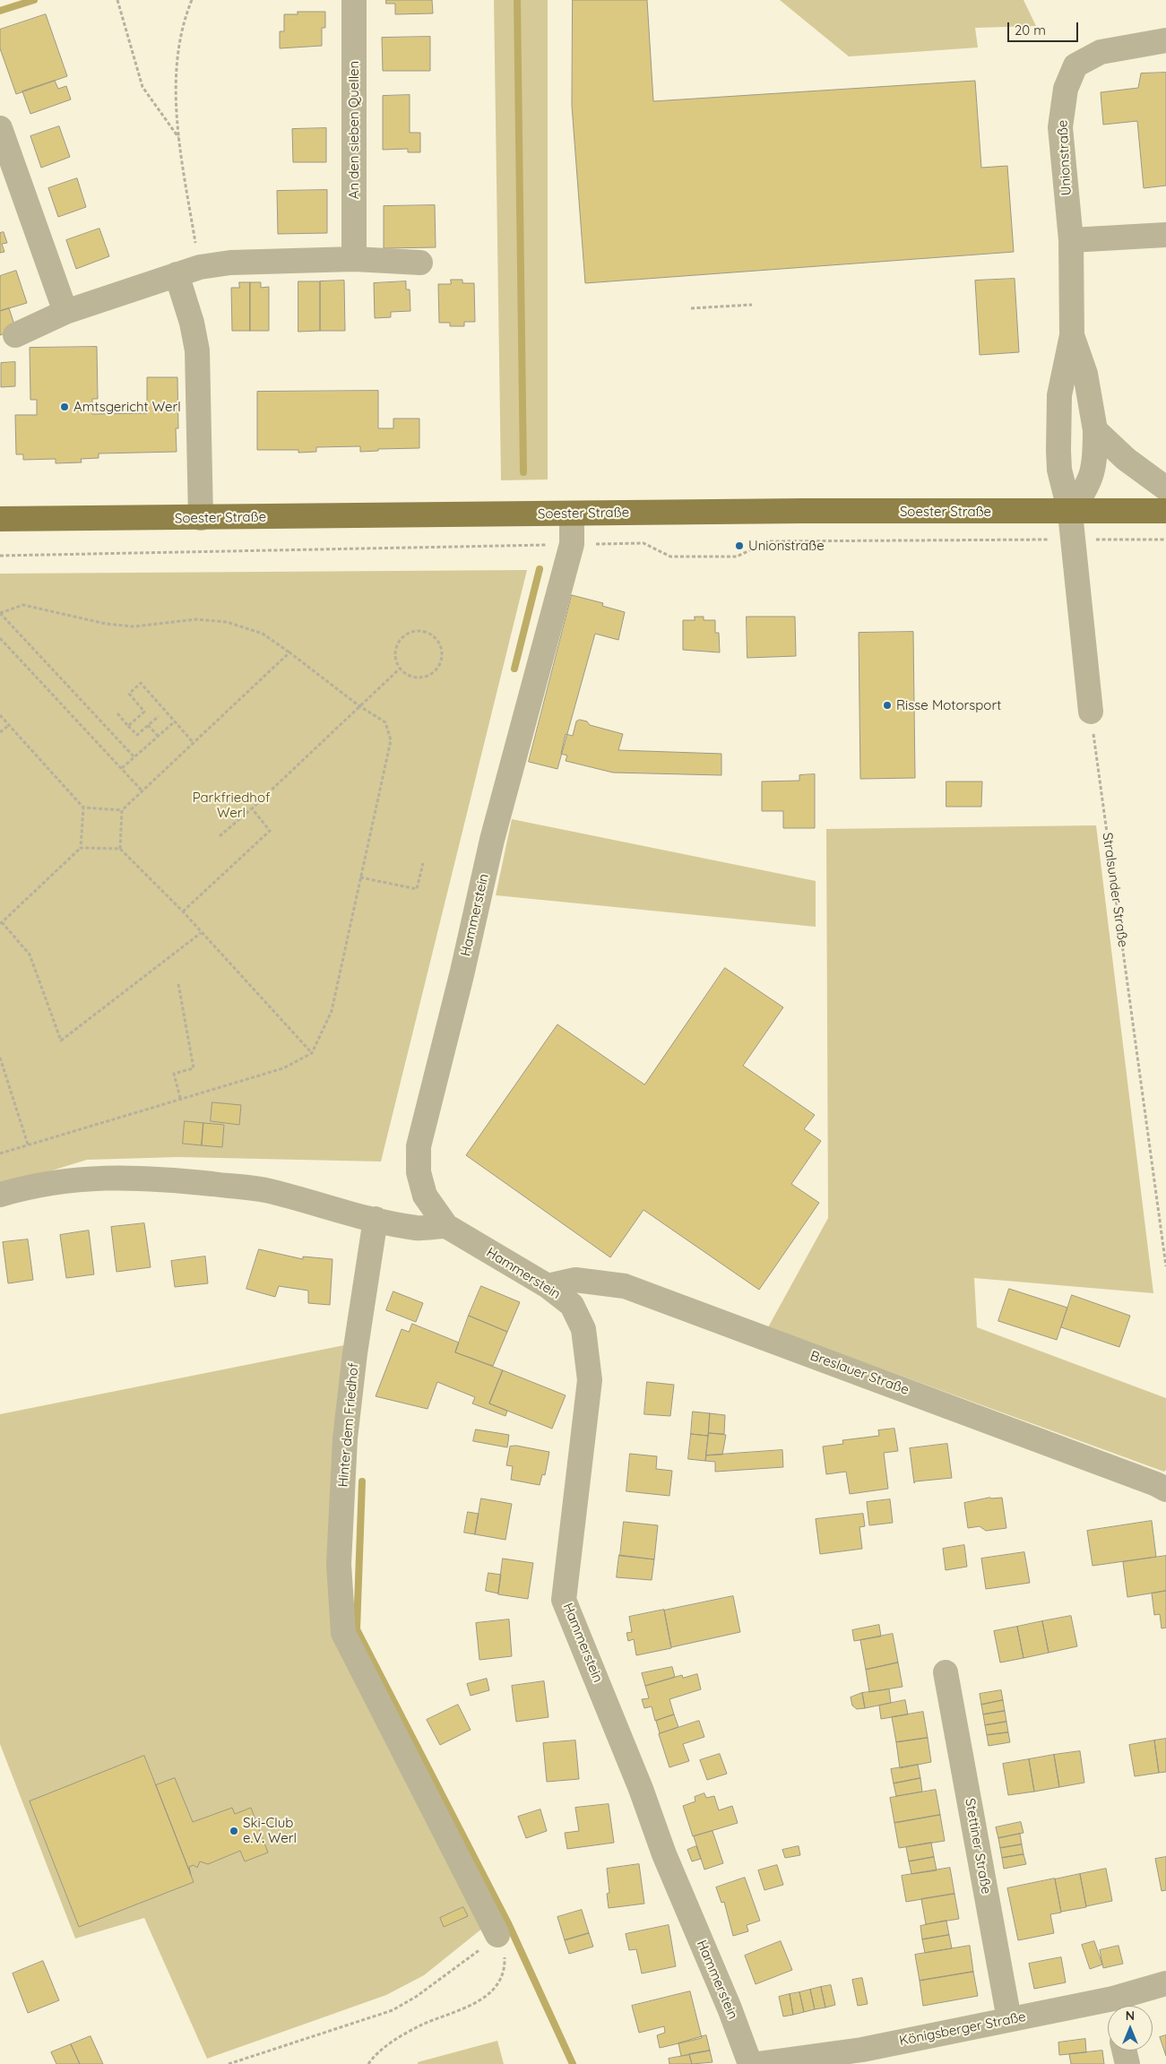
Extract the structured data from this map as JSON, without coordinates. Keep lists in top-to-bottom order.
{
  "streets": {
    "main road": ["Soester Straße"],
    "street": [
      "An den sieben Quellen",
      "Unionstraße",
      "Hammerstein",
      "Breslauer Straße",
      "Hinter dem Friedhof",
      "Stettiner Straße",
      "Königsberger Straße"
    ],
    "path": ["Stralsunder Straße"]
  },
  "crossings": [
    ["Unionstraße", "Soester Straße"],
    ["Soester Straße", "Hammerstein"],
    ["Hammerstein", "Breslauer Straße"],
    ["Stettiner Straße", "Königsberger Straße"]
  ],
  "parks": ["Parkfriedhof Werl"],
  "places": [
    "Amtsgericht Werl",
    "Unionstraße",
    "Risse Motorsport",
    "Ski-Club e.V. Werl"
  ],
  "scale_bar": "20 m",
  "north": "top"
}
